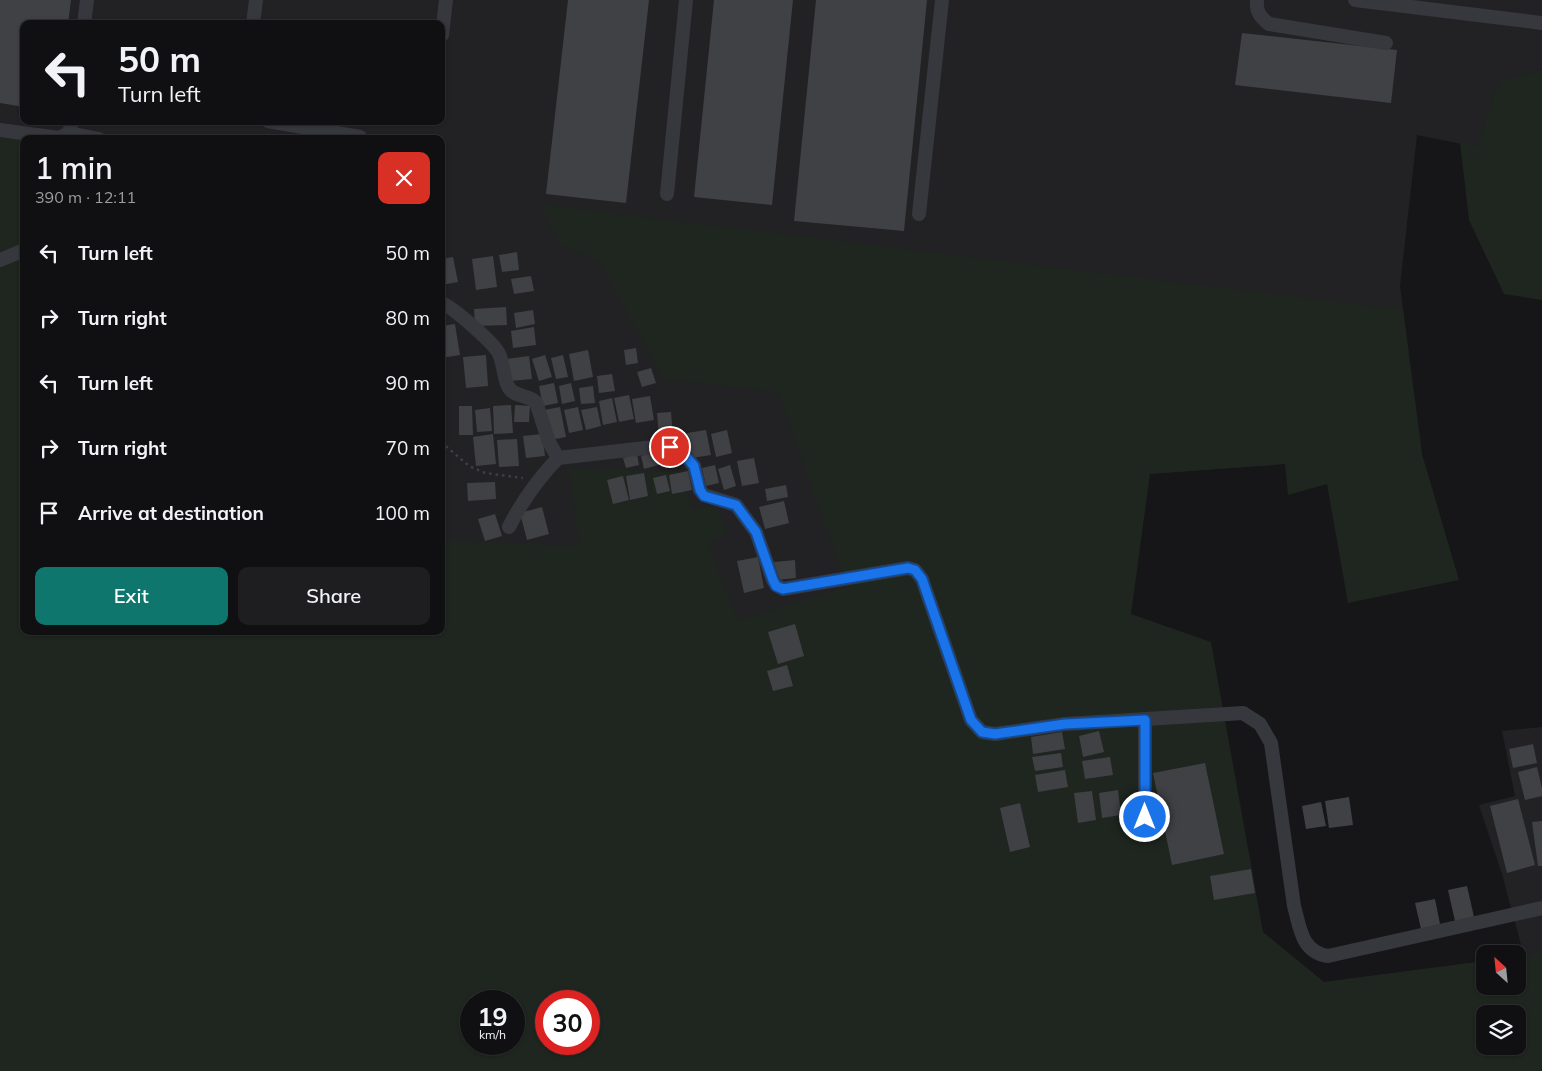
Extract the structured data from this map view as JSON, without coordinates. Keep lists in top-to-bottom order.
{
  "north": "top left",
  "page": {
    "turn": ["50 m", "Turn left"],
    "heading": ["1 min", "390 m · 12:11"],
    "list": [
      {
        "name": "Turn left",
        "value": "50 m"
      },
      {
        "name": "Turn right",
        "value": "80 m"
      },
      {
        "name": "Turn left",
        "value": "90 m"
      },
      {
        "name": "Turn right",
        "value": "70 m"
      },
      {
        "name": "Arrive at destination",
        "value": "100 m"
      }
    ],
    "buttons": ["Exit", "Share"],
    "speed": "19 km/h",
    "limit": "30"
  }
}
